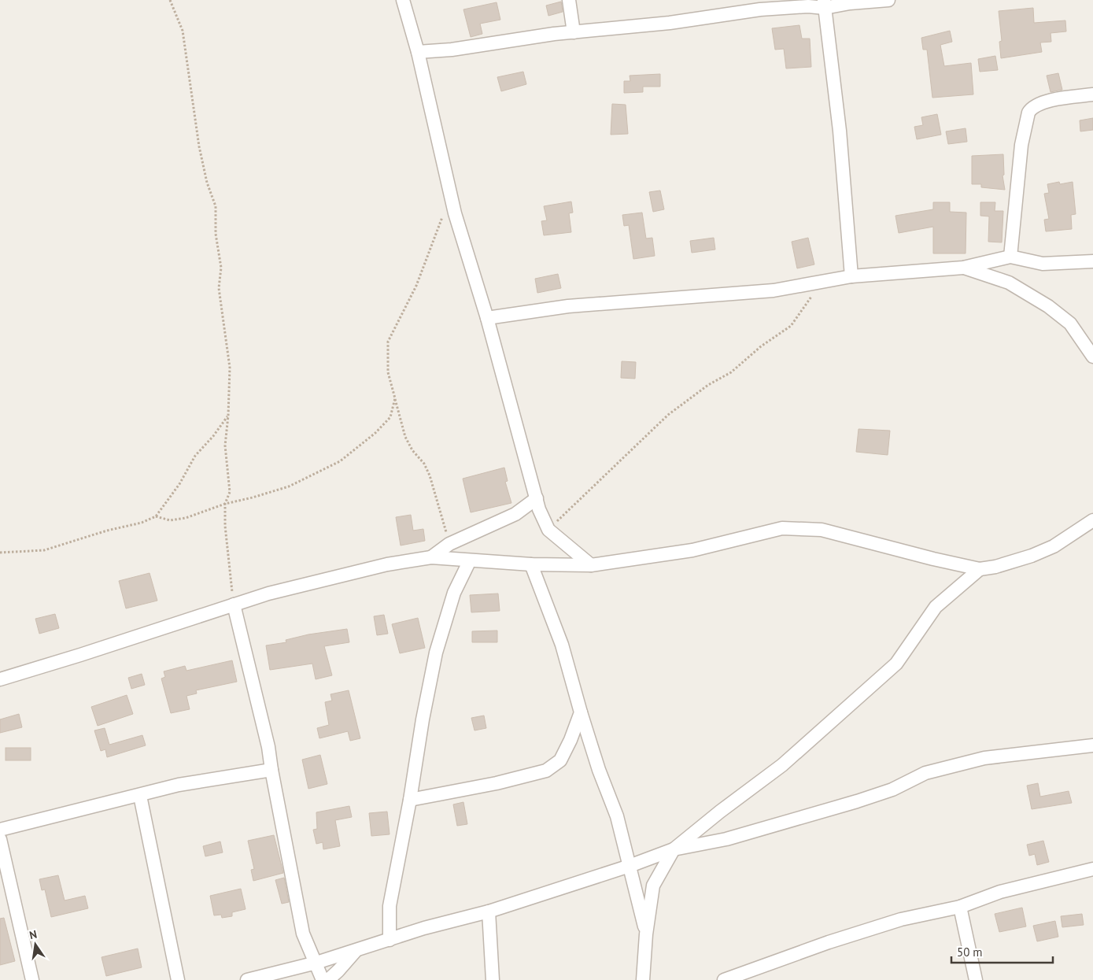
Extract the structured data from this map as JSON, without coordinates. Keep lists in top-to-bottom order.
{
  "scale_bar": "50 m",
  "north": "top"
}
